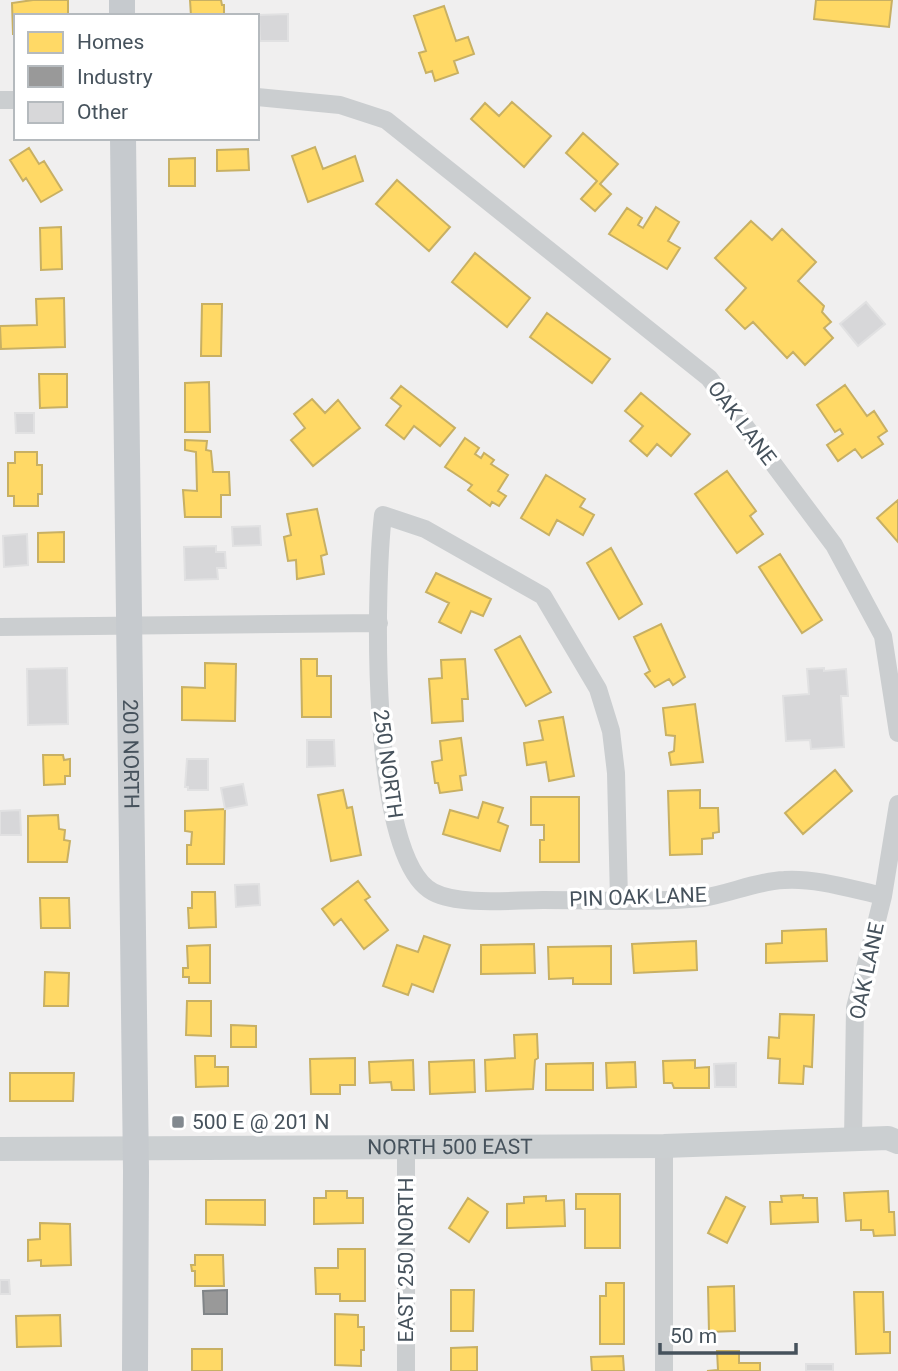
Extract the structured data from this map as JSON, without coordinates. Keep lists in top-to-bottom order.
{
  "streets": {
    "main road": ["200 NORTH"],
    "street": [
      "OAK LANE",
      "250 NORTH",
      "PIN OAK LANE",
      "NORTH 500 EAST",
      "EAST 250 NORTH"
    ]
  },
  "crossings": [
    ["OAK LANE", "PIN OAK LANE"],
    ["OAK LANE", "NORTH 500 EAST"],
    ["200 NORTH", "NORTH 500 EAST"],
    ["250 NORTH", "PIN OAK LANE"],
    ["NORTH 500 EAST", "EAST 250 NORTH"]
  ],
  "places": {
    "transit": ["500 E @ 201 N"]
  },
  "legend": ["Homes", "Industry", "Other"],
  "scale_bar": "50 m"
}
